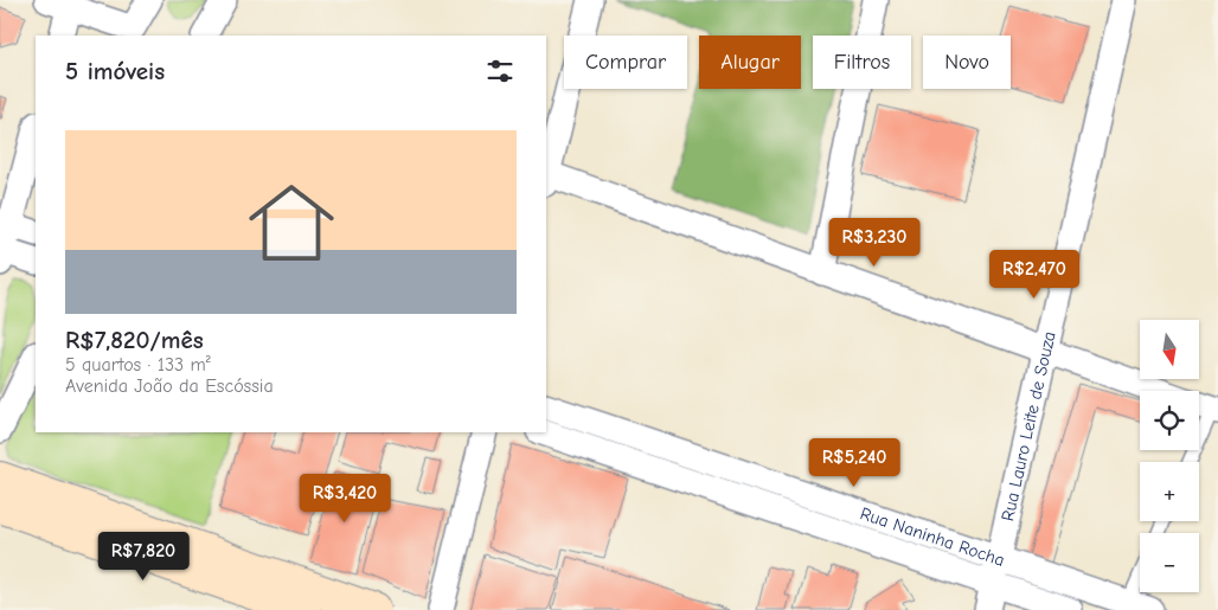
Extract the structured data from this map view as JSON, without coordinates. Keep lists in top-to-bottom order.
{
  "streets": {
    "street": ["Rua Lauro Leite de Souza", "Rua Naninha Rocha"]
  },
  "crossings": [
    ["Rua Lauro Leite de Souza", "Rua Naninha Rocha"]
  ],
  "north": "bottom",
  "page": {
    "chip": [
      "Comprar",
      "Alugar",
      "Filtros",
      "Novo"
    ],
    "heading": "5 imóveis",
    "list": [
      {
        "name": "R$7,820/mês",
        "note": "5 quartos · 133 m² · Avenida João da Escóssia"
      }
    ],
    "price": [
      "R$3,230",
      "R$2,470",
      "R$5,240",
      "R$3,420",
      "R$7,820"
    ],
    "map_buttons": ["+", "−"]
  }
}
